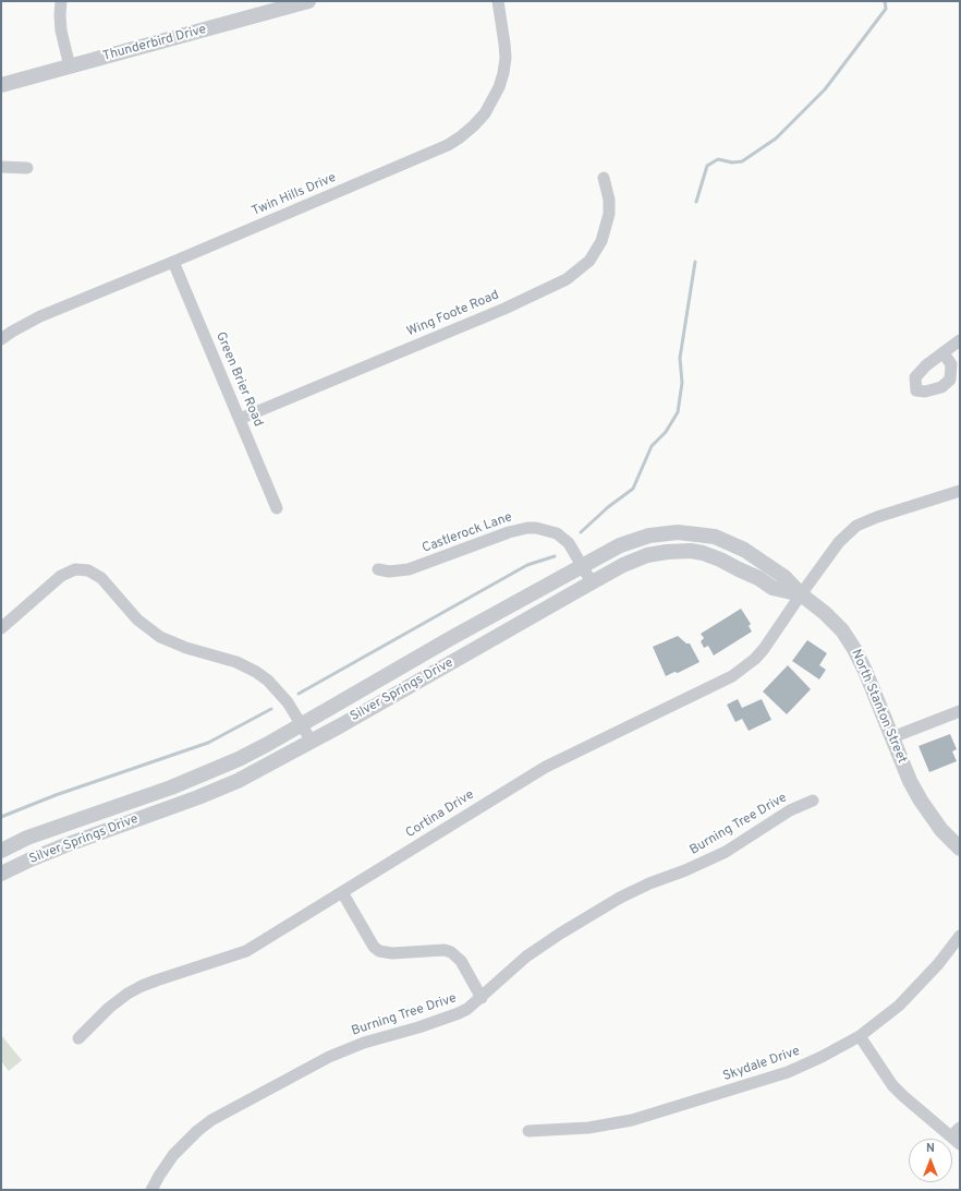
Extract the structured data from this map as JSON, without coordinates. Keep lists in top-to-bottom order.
{
  "streets": {
    "street": [
      "Thunderbird Drive",
      "Twin Hills Drive",
      "Wing Foote Road",
      "Green Brier Road",
      "Castlerock Lane",
      "Silver Springs Drive",
      "North Stanton Street",
      "Cortina Drive",
      "Burning Tree Drive",
      "Skydale Drive"
    ]
  },
  "crossings": [
    ["Twin Hills Drive", "Green Brier Road"],
    ["Wing Foote Road", "Green Brier Road"],
    ["Castlerock Lane", "Silver Springs Drive"],
    ["Silver Springs Drive", "North Stanton Street"],
    ["Silver Springs Drive", "Cortina Drive"],
    ["North Stanton Street", "Cortina Drive"]
  ],
  "north": "top"
}
